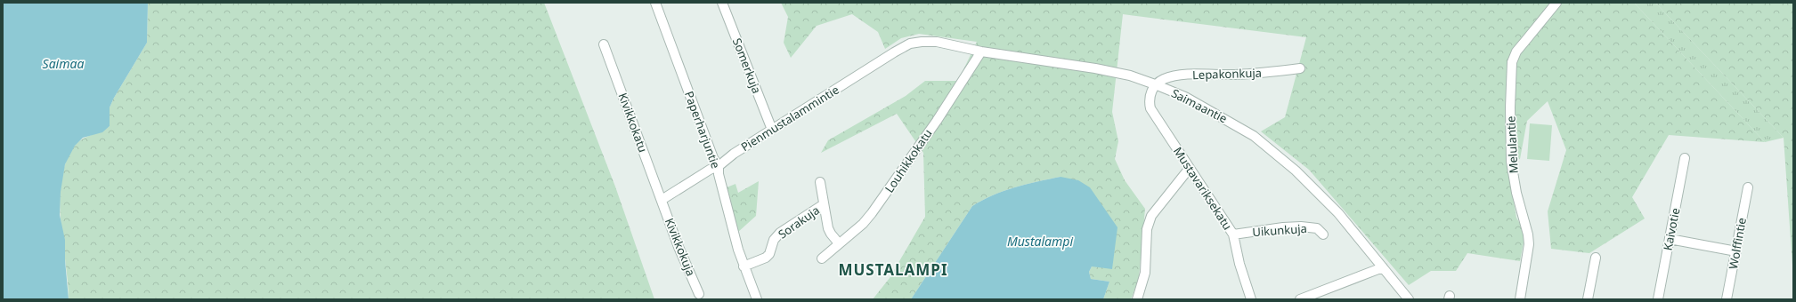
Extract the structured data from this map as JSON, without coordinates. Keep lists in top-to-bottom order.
{
  "streets": {
    "street": [
      "Somerkuja",
      "Lepakonkuja",
      "Saimaantie",
      "Pienmustalammintie",
      "Kivikkokatu",
      "Paperharjuntie",
      "Melulantie",
      "Louhikkokatu",
      "Mustavariksekatu",
      "Sorakuja",
      "Kaivotie",
      "Uikunkuja",
      "Wolffintie",
      "Kivikkokuja"
    ]
  },
  "crossings": [
    ["Somerkuja", "Pienmustalammintie"],
    ["Lepakonkuja", "Saimaantie"],
    ["Lepakonkuja", "Mustavariksekatu"],
    ["Saimaantie", "Pienmustalammintie"],
    ["Saimaantie", "Louhikkokatu"],
    ["Saimaantie", "Mustavariksekatu"],
    ["Pienmustalammintie", "Kivikkokatu"],
    ["Pienmustalammintie", "Paperharjuntie"],
    ["Pienmustalammintie", "Kivikkokuja"],
    ["Kivikkokatu", "Kivikkokuja"],
    ["Paperharjuntie", "Sorakuja"],
    ["Mustavariksekatu", "Uikunkuja"]
  ],
  "districts": ["MUSTALAMPI"],
  "water": ["Saimaa", "Mustalampi"]
}
